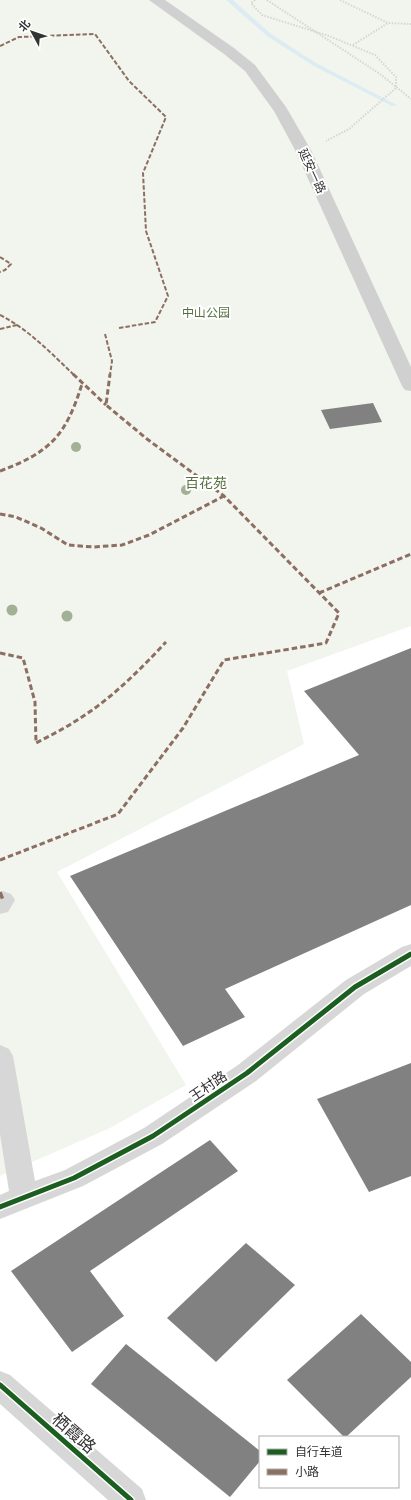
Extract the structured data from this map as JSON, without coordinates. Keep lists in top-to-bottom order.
{
  "streets": {
    "main road": ["延安一路"],
    "street": ["王村路", "栖霞路"]
  },
  "parks": ["中山公园", "百花苑"],
  "legend": ["自行车道", "小路"],
  "north": "top left"
}
